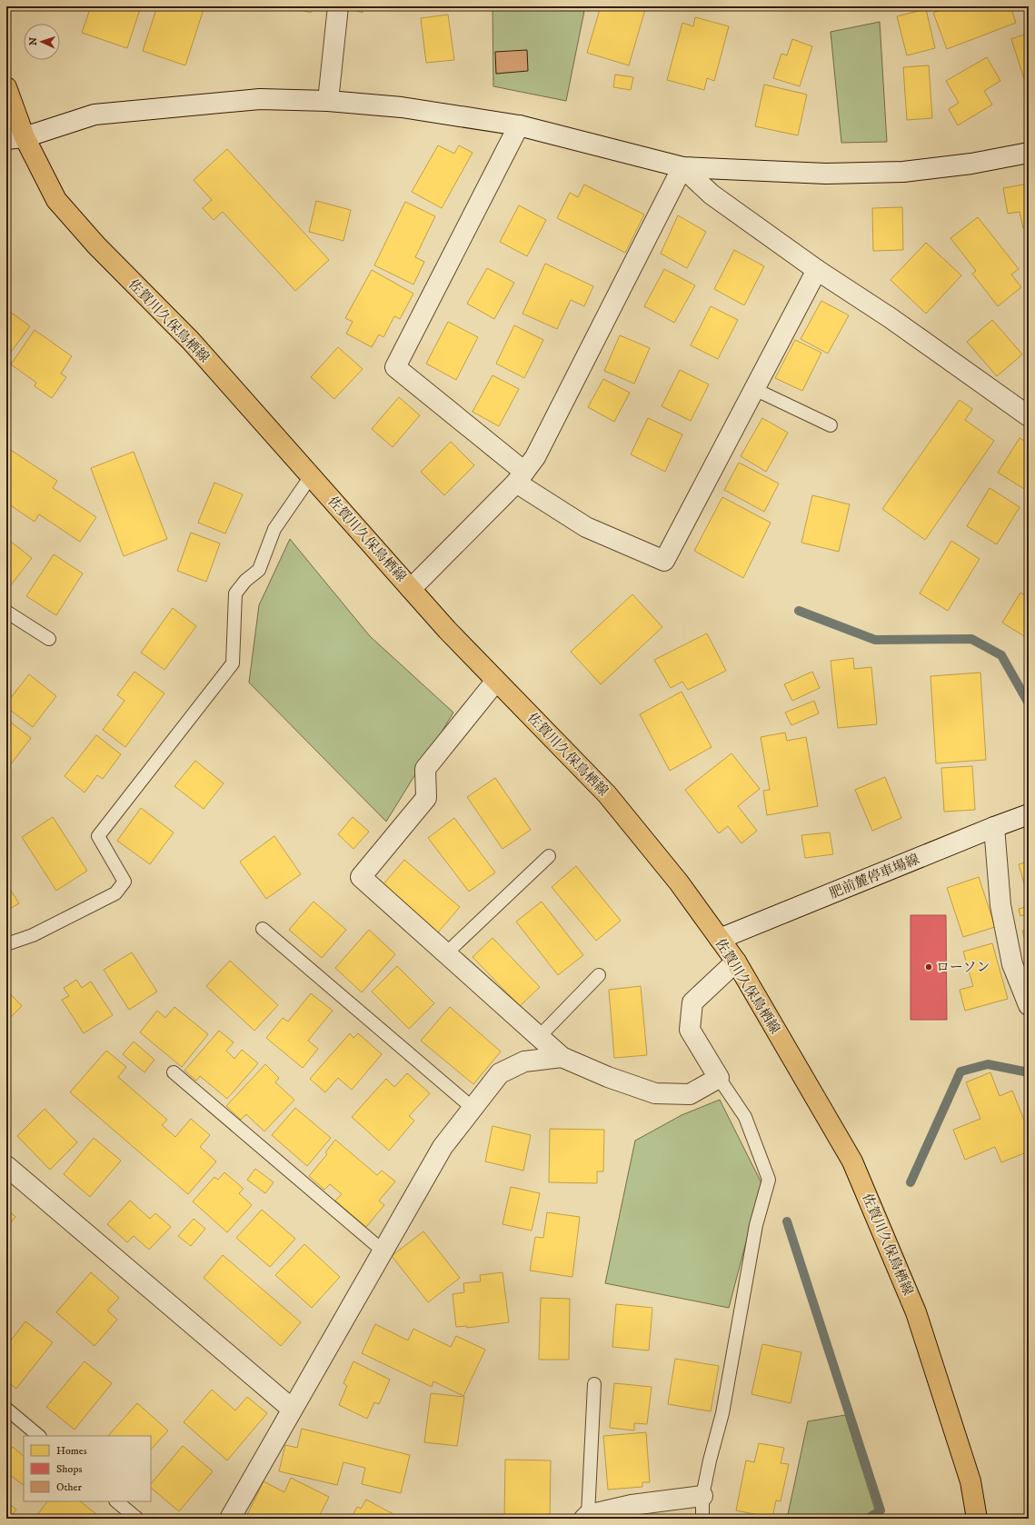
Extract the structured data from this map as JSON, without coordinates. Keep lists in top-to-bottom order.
{
  "streets": {
    "main road": ["佐賀川久保鳥栖線"],
    "street": ["肥前麓停車場線"]
  },
  "crossings": [
    ["佐賀川久保鳥栖線", "肥前麓停車場線"]
  ],
  "places": ["ローソン"],
  "legend": ["Homes", "Shops", "Other"],
  "north": "left"
}
